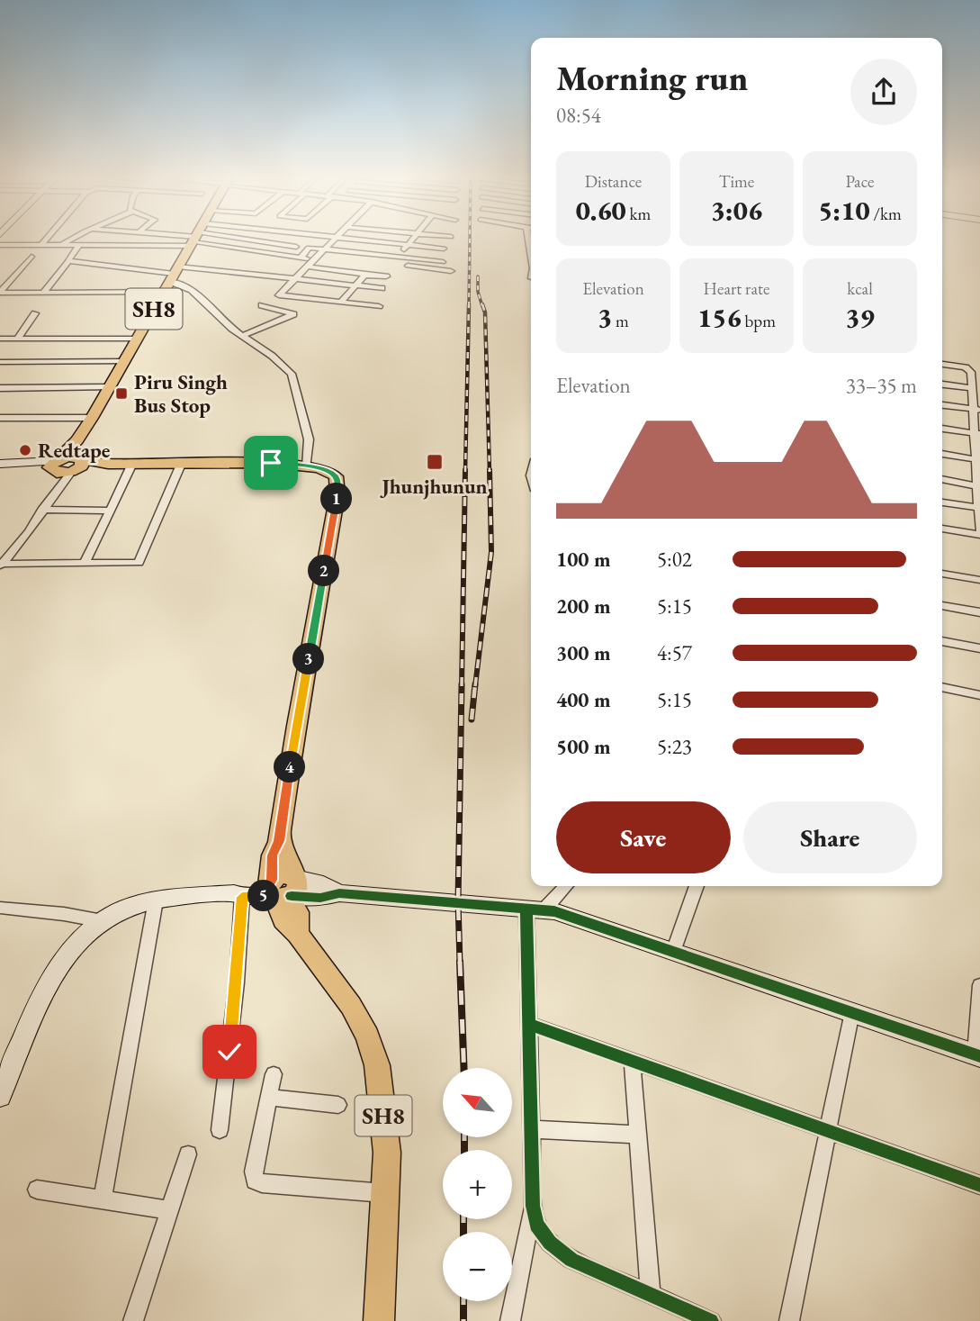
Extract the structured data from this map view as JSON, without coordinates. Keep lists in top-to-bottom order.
{
  "streets": {
    "main road": ["SH8"]
  },
  "places": {
    "transit": ["Piru Singh Bus Stop", "Jhunjhunun"],
    "other": ["Redtape"]
  },
  "north": "top left",
  "page": {
    "heading": ["Morning run", "08:54"],
    "stats": [
      ["Distance", "0.60 km"],
      ["Time", "3:06"],
      ["Pace", "5:10 /km"],
      ["Elevation", "3 m"],
      ["Heart rate", "156 bpm"],
      ["kcal", "39"]
    ],
    "chart": ["Elevation", "33–35 m"],
    "pins": [
      "1",
      "2",
      "3",
      "4",
      "5"
    ],
    "list": [
      {
        "name": "100 m",
        "note": "5:02"
      },
      {
        "name": "200 m",
        "note": "5:15"
      },
      {
        "name": "300 m",
        "note": "4:57"
      },
      {
        "name": "400 m",
        "note": "5:15"
      },
      {
        "name": "500 m",
        "note": "5:23"
      }
    ],
    "buttons": ["Save", "Share"],
    "map_buttons": ["+", "−"]
  }
}
